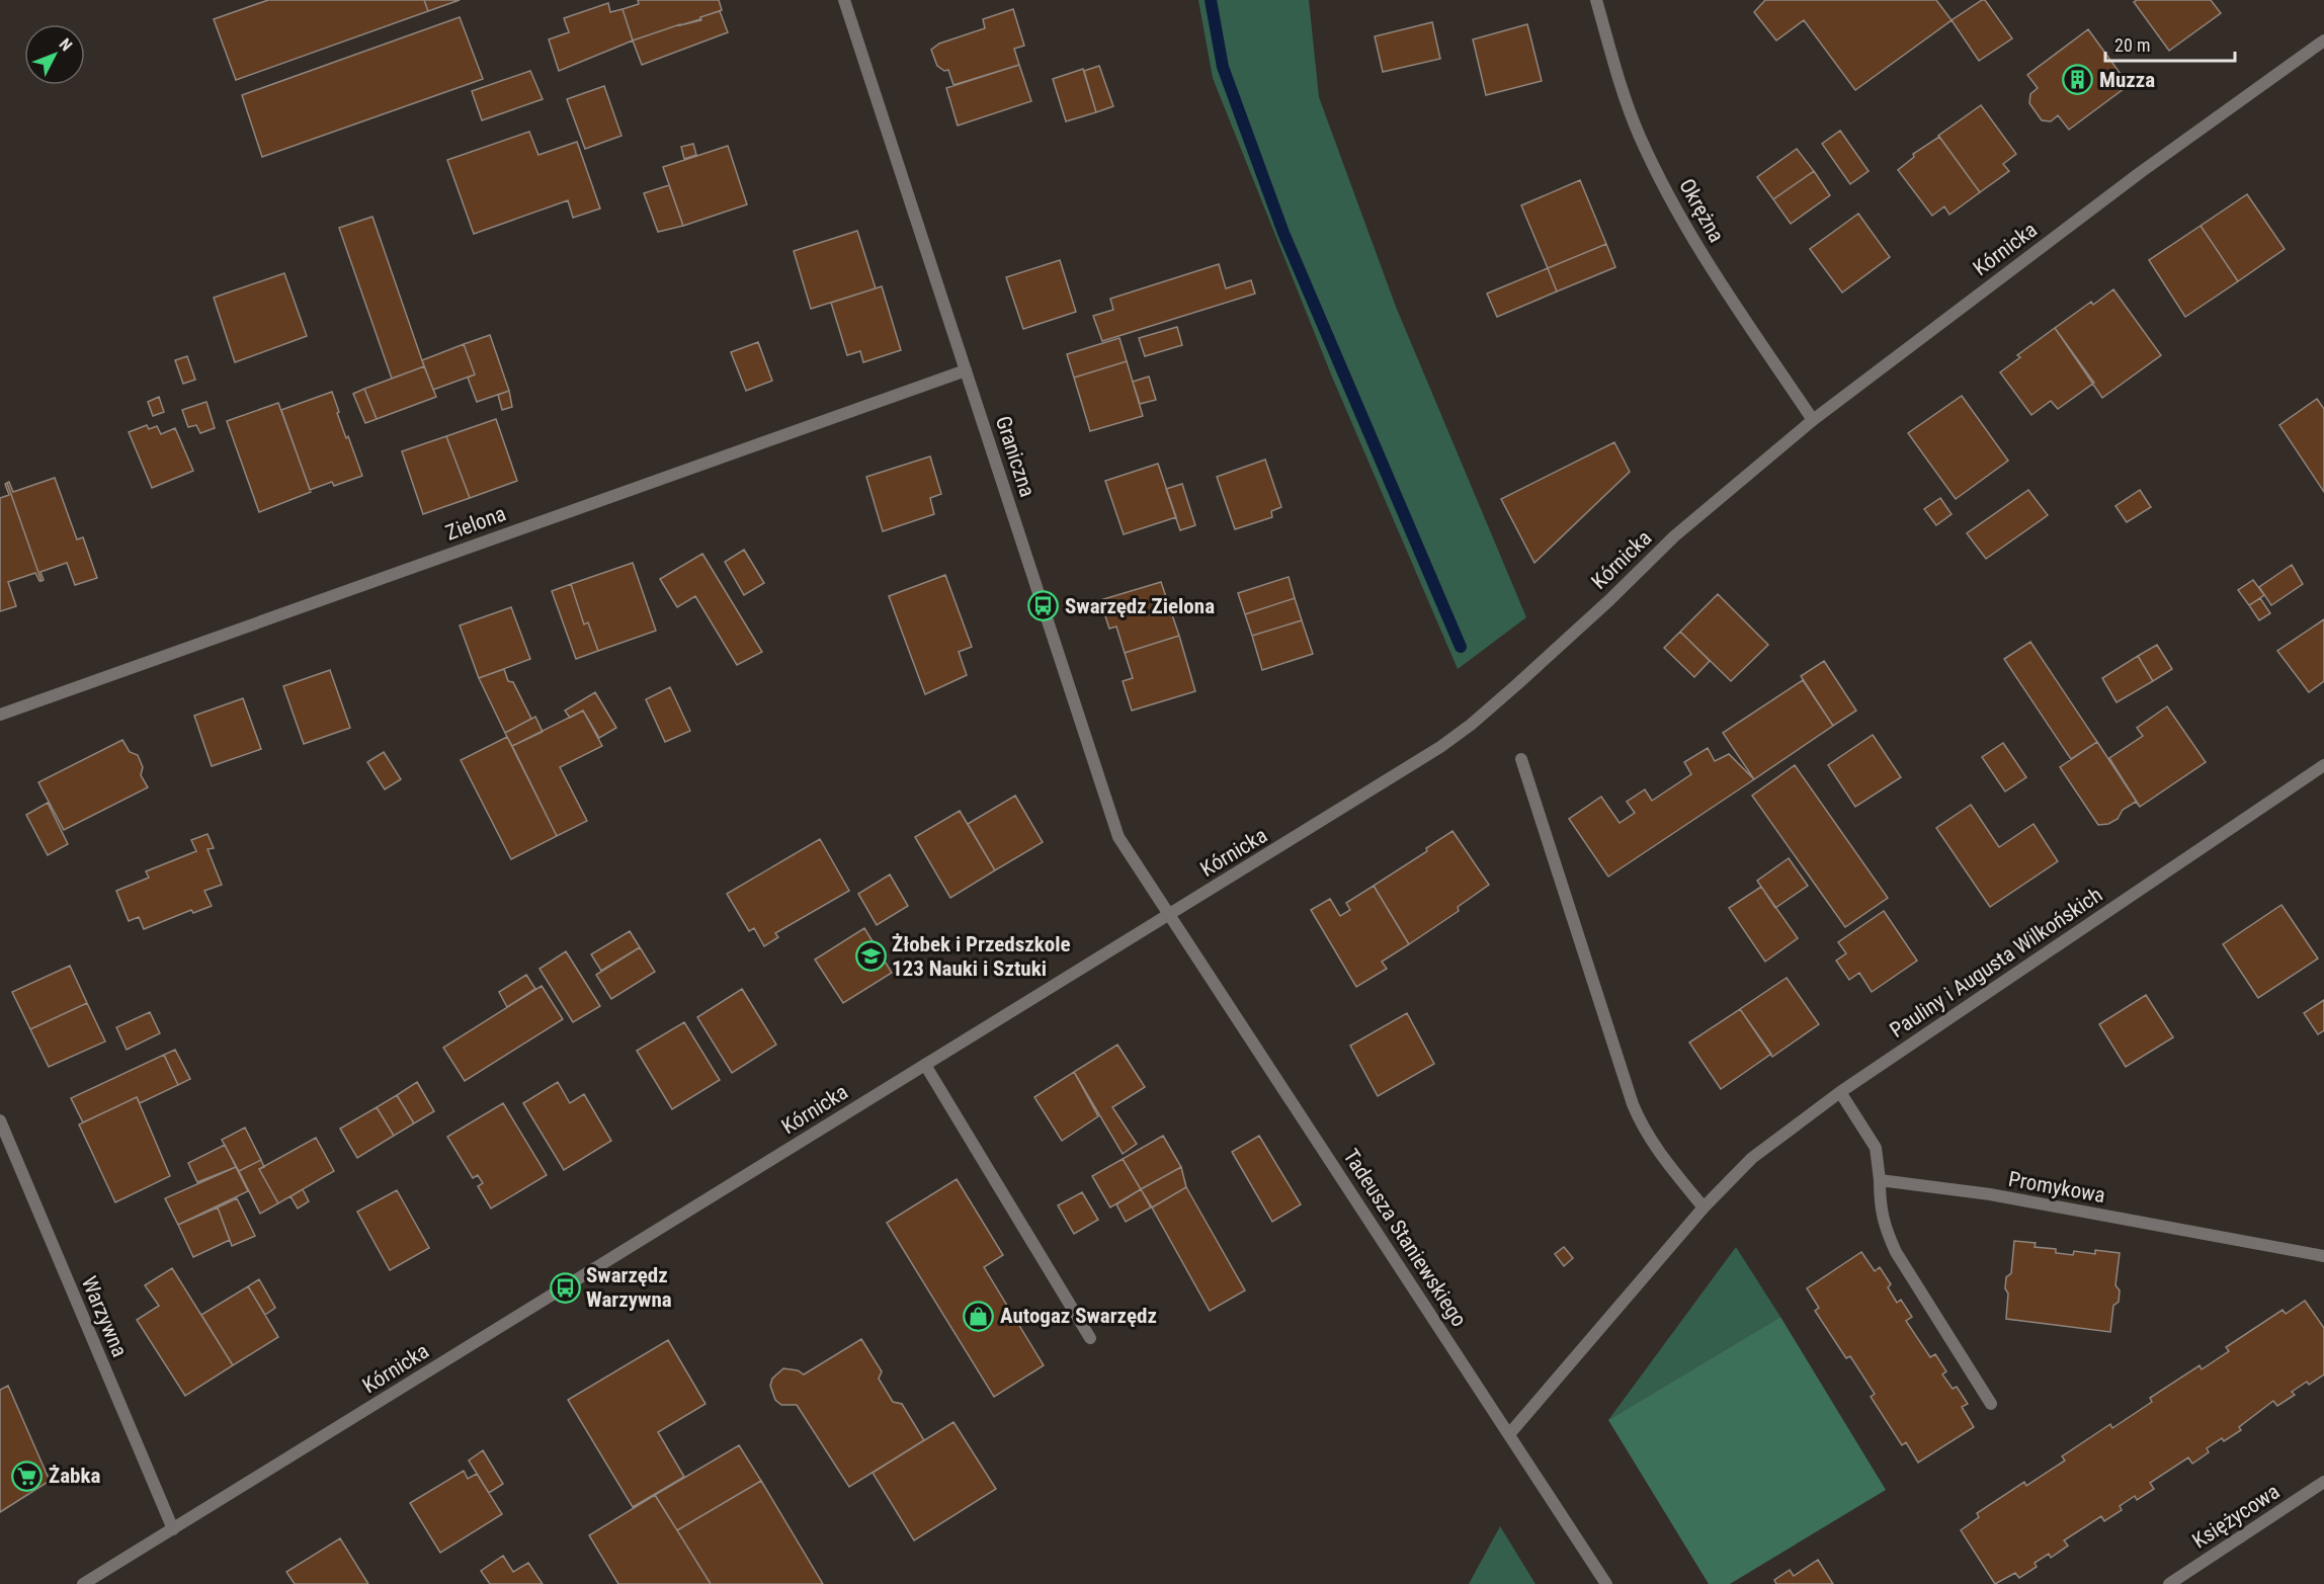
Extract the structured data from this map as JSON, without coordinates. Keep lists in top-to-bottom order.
{
  "streets": {
    "street": [
      "Okrężna",
      "Kórnicka",
      "Graniczna",
      "Zielona",
      "Pauliny i Augusta Wilkońskich",
      "Promykowa",
      "Tadeusza Staniewskiego",
      "Warzywna",
      "Księżycowa"
    ]
  },
  "crossings": [
    ["Okrężna", "Kórnicka"],
    ["Kórnicka", "Graniczna"],
    ["Kórnicka", "Tadeusza Staniewskiego"],
    ["Kórnicka", "Warzywna"],
    ["Graniczna", "Zielona"],
    ["Graniczna", "Tadeusza Staniewskiego"],
    ["Pauliny i Augusta Wilkońskich", "Tadeusza Staniewskiego"]
  ],
  "places": {
    "building": ["Muzza"],
    "bus stop": ["Swarzędz Zielona", "Swarzędz Warzywna"],
    "school or university": ["Żłobek i Przedszkole 123 Nauki i Sztuki"],
    "shop": ["Autogaz Swarzędz"],
    "supermarket": ["Żabka"]
  },
  "scale_bar": "20 m",
  "north": "top right"
}
